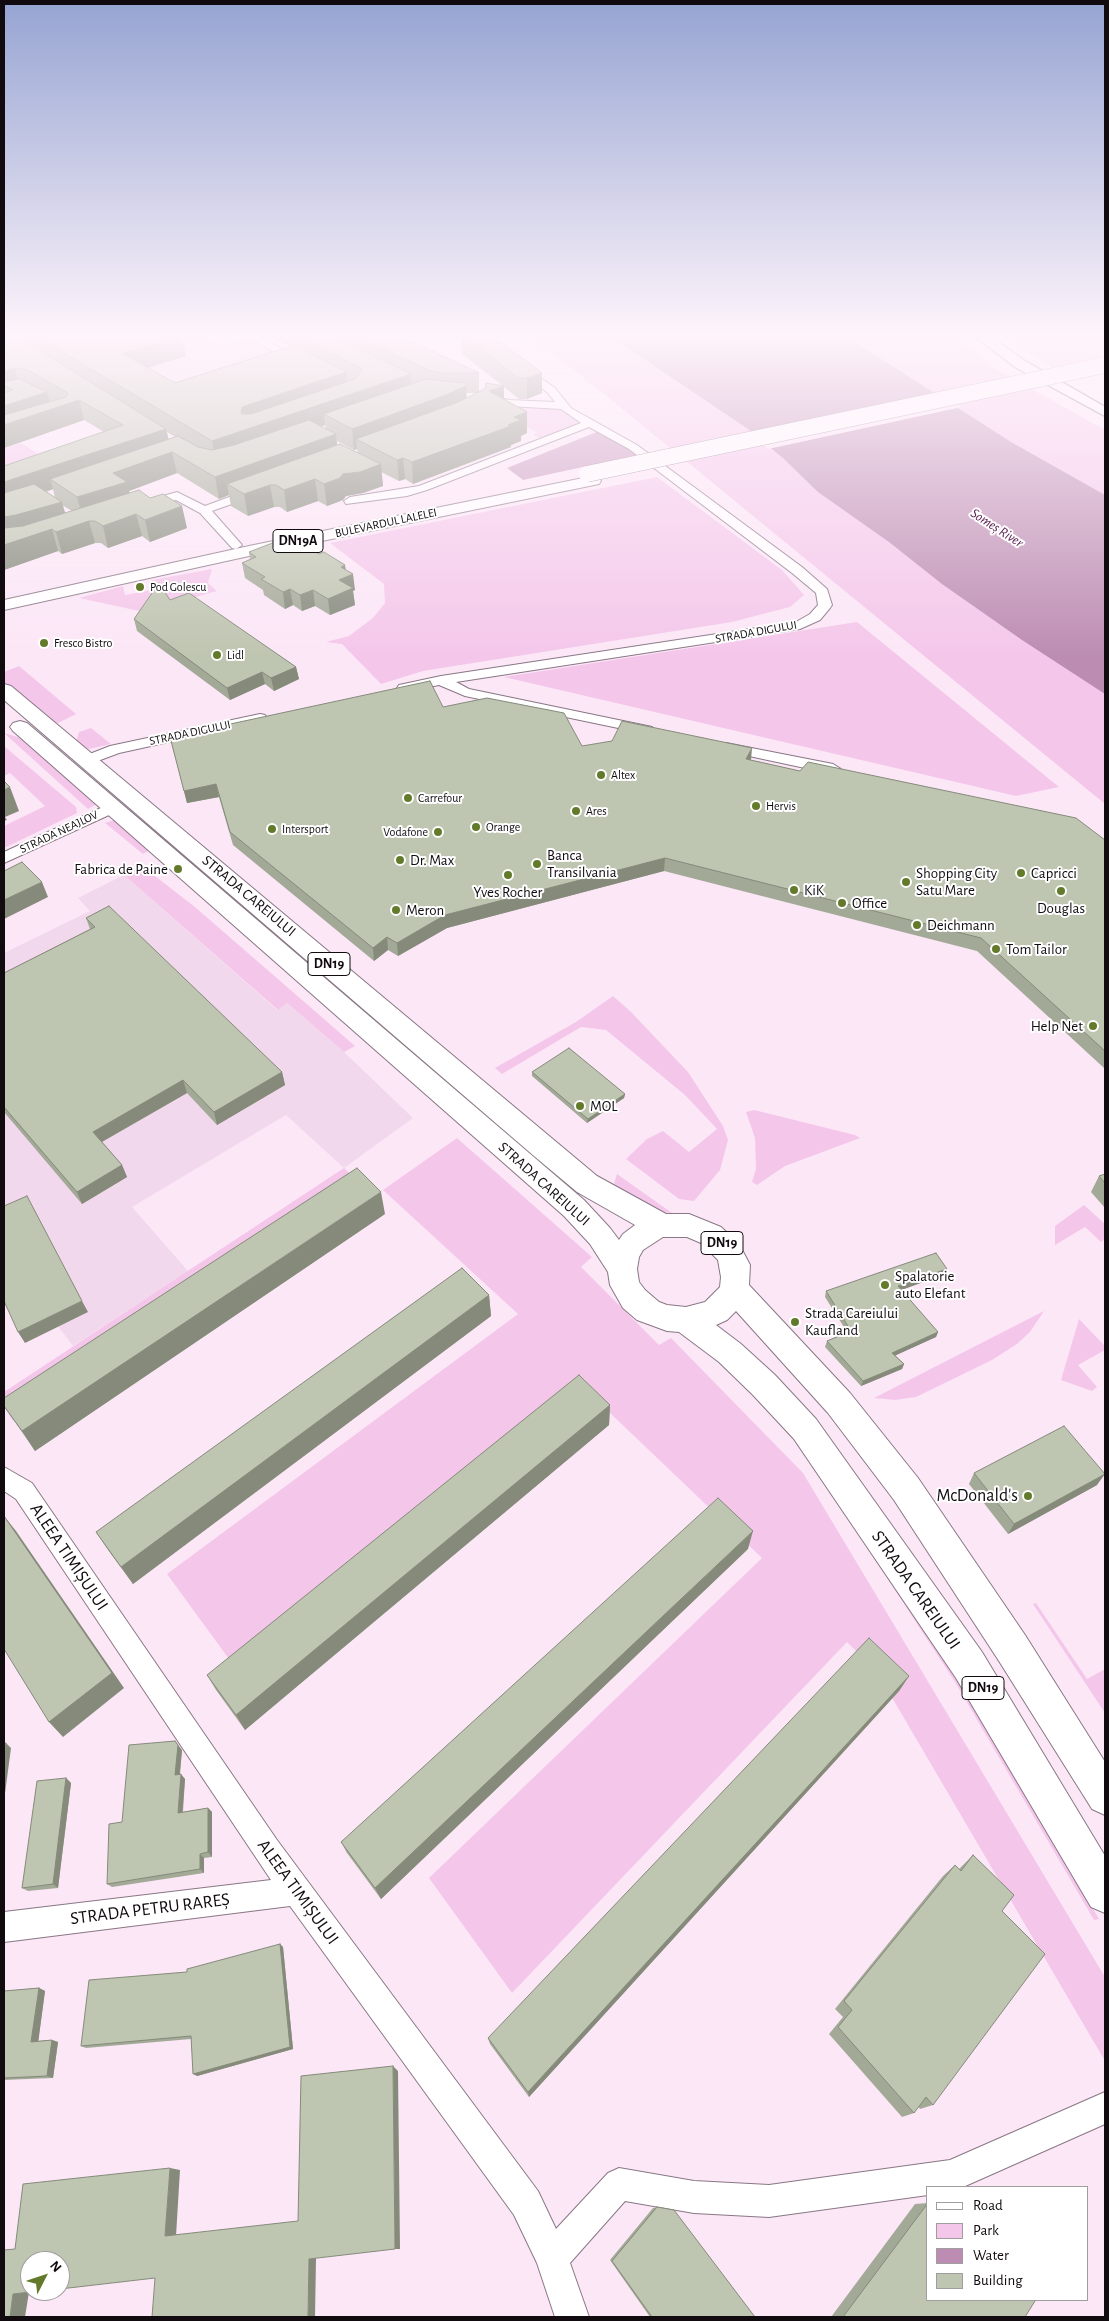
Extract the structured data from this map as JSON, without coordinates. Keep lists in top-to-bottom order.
{
  "streets": {
    "main road": [
      "BULEVARDUL LALELEI",
      "DN19A",
      "STRADA CAREIULUI",
      "DN19"
    ],
    "street": [
      "STRADA DIGULUI",
      "STRADA NEAJLOV",
      "ALEEA TIMIȘULUI",
      "STRADA PETRU RAREȘ"
    ]
  },
  "crossings": [
    ["BULEVARDUL LALELEI", "DN19A"],
    ["STRADA DIGULUI", "STRADA CAREIULUI"],
    ["STRADA NEAJLOV", "STRADA CAREIULUI"],
    ["STRADA CAREIULUI", "DN19"],
    ["ALEEA TIMIȘULUI", "STRADA PETRU RAREȘ"]
  ],
  "water": ["Someș River"],
  "places": [
    "Pod Golescu",
    "Fresco Bistro",
    "Lidl",
    "Altex",
    "Carrefour",
    "Hervis",
    "Ares",
    "Orange",
    "Intersport",
    "Vodafone",
    "Dr. Max",
    "Banca Transilvania",
    "Fabrica de Paine",
    "Capricci",
    "Yves Rocher",
    "Shopping City Satu Mare",
    "KiK",
    "Douglas",
    "Office",
    "Meron",
    "Deichmann",
    "Tom Tailor",
    "Help Net",
    "MOL",
    "Spalatorie auto Elefant",
    "Strada Careiului Kaufland",
    "McDonald's"
  ],
  "legend": [
    "Road",
    "Park",
    "Water",
    "Building"
  ],
  "north": "top right"
}
